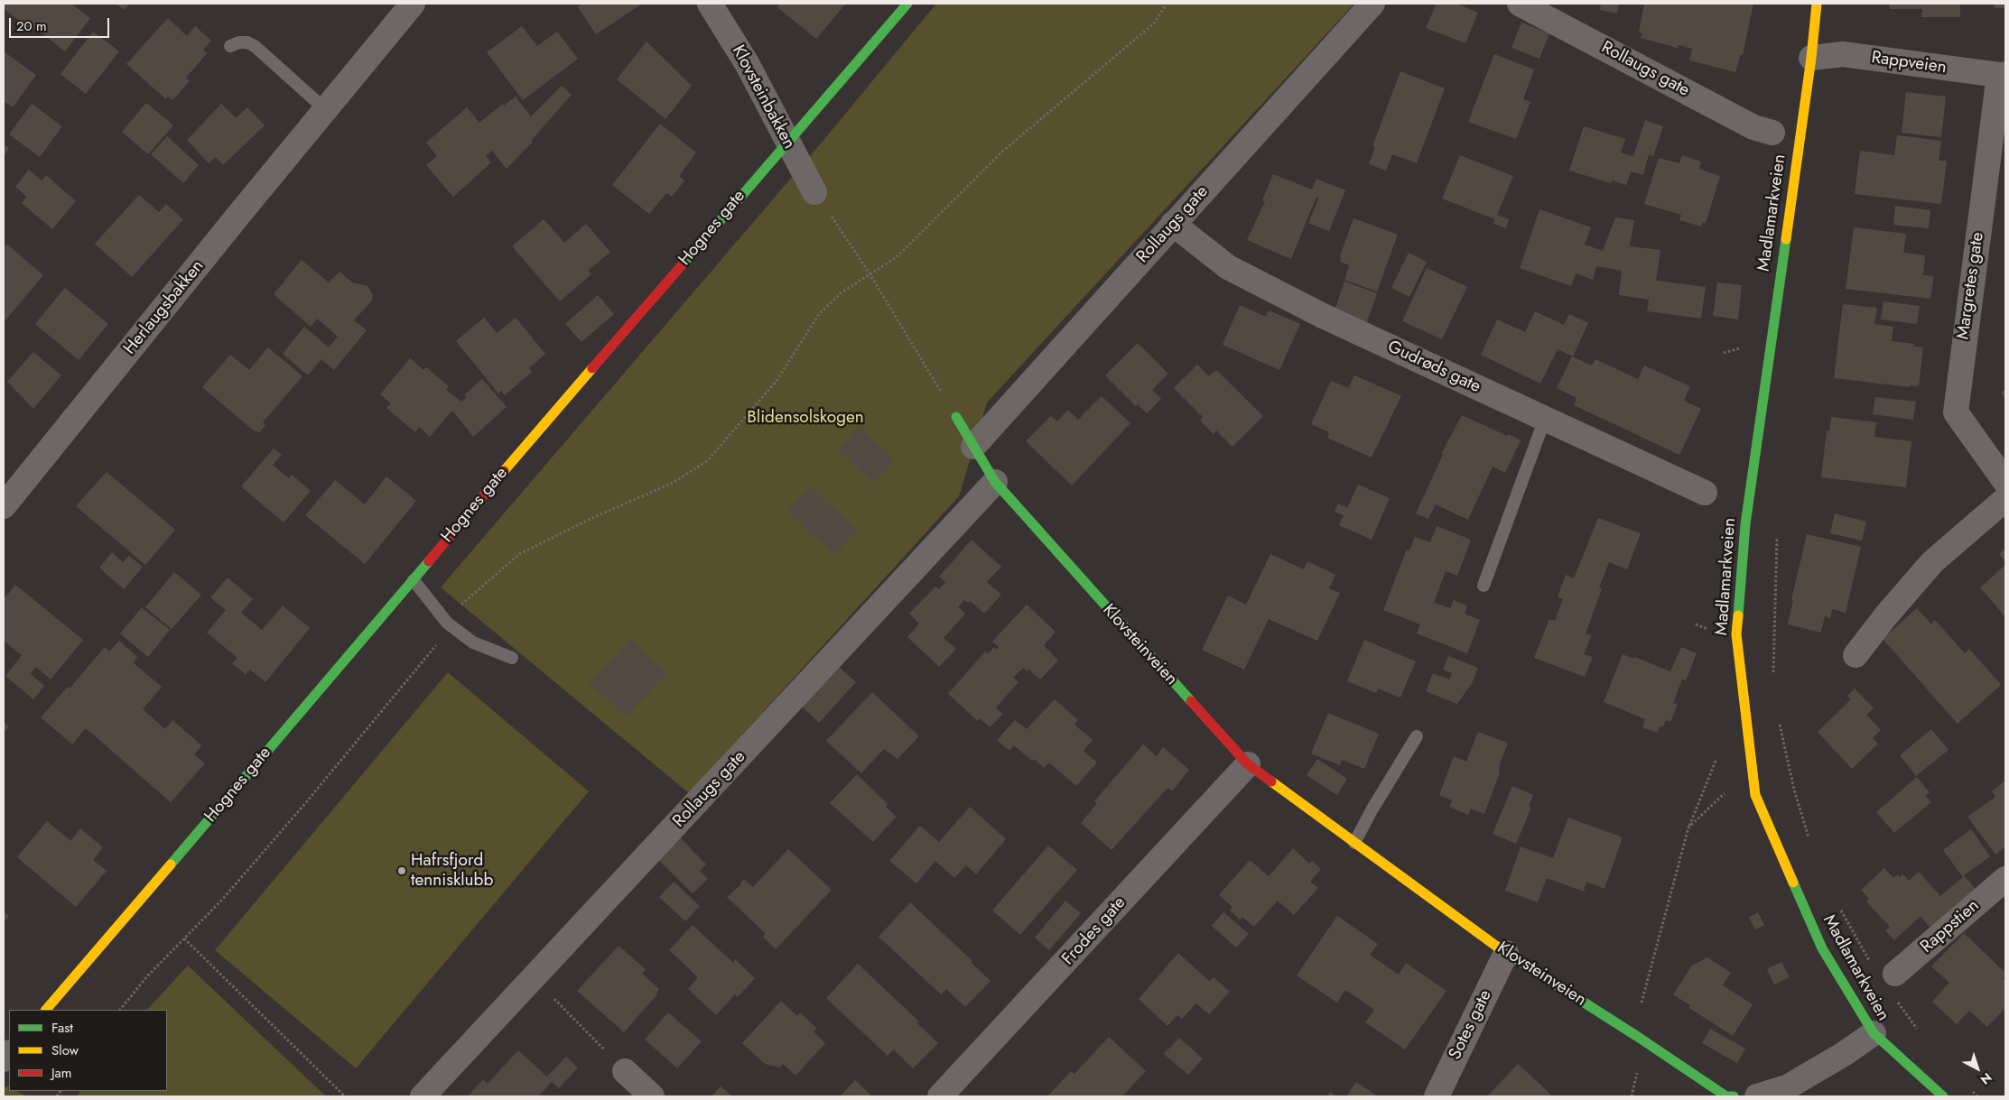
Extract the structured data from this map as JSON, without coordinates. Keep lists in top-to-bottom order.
{
  "streets": {
    "street": [
      "Rappveien",
      "Rollaugs gate",
      "Klovsteinbakken",
      "Madlamarkveien",
      "Hognes gate",
      "Margretes gate",
      "Herlaugsbakken",
      "Gudrøds gate",
      "Klovsteinveien",
      "Rappstien",
      "Frodes gate",
      "Sotes gate"
    ]
  },
  "crossings": [
    ["Rappveien", "Madlamarkveien"],
    ["Rappveien", "Margretes gate"],
    ["Rollaugs gate", "Gudrøds gate"],
    ["Rollaugs gate", "Klovsteinveien"],
    ["Klovsteinbakken", "Hognes gate"],
    ["Klovsteinveien", "Frodes gate"],
    ["Klovsteinveien", "Sotes gate"]
  ],
  "parks": ["Blidensolskogen"],
  "places": ["Hafrsfjord tennisklubb"],
  "legend": ["Fast", "Slow", "Jam"],
  "scale_bar": "20 m",
  "north": "bottom right"
}
